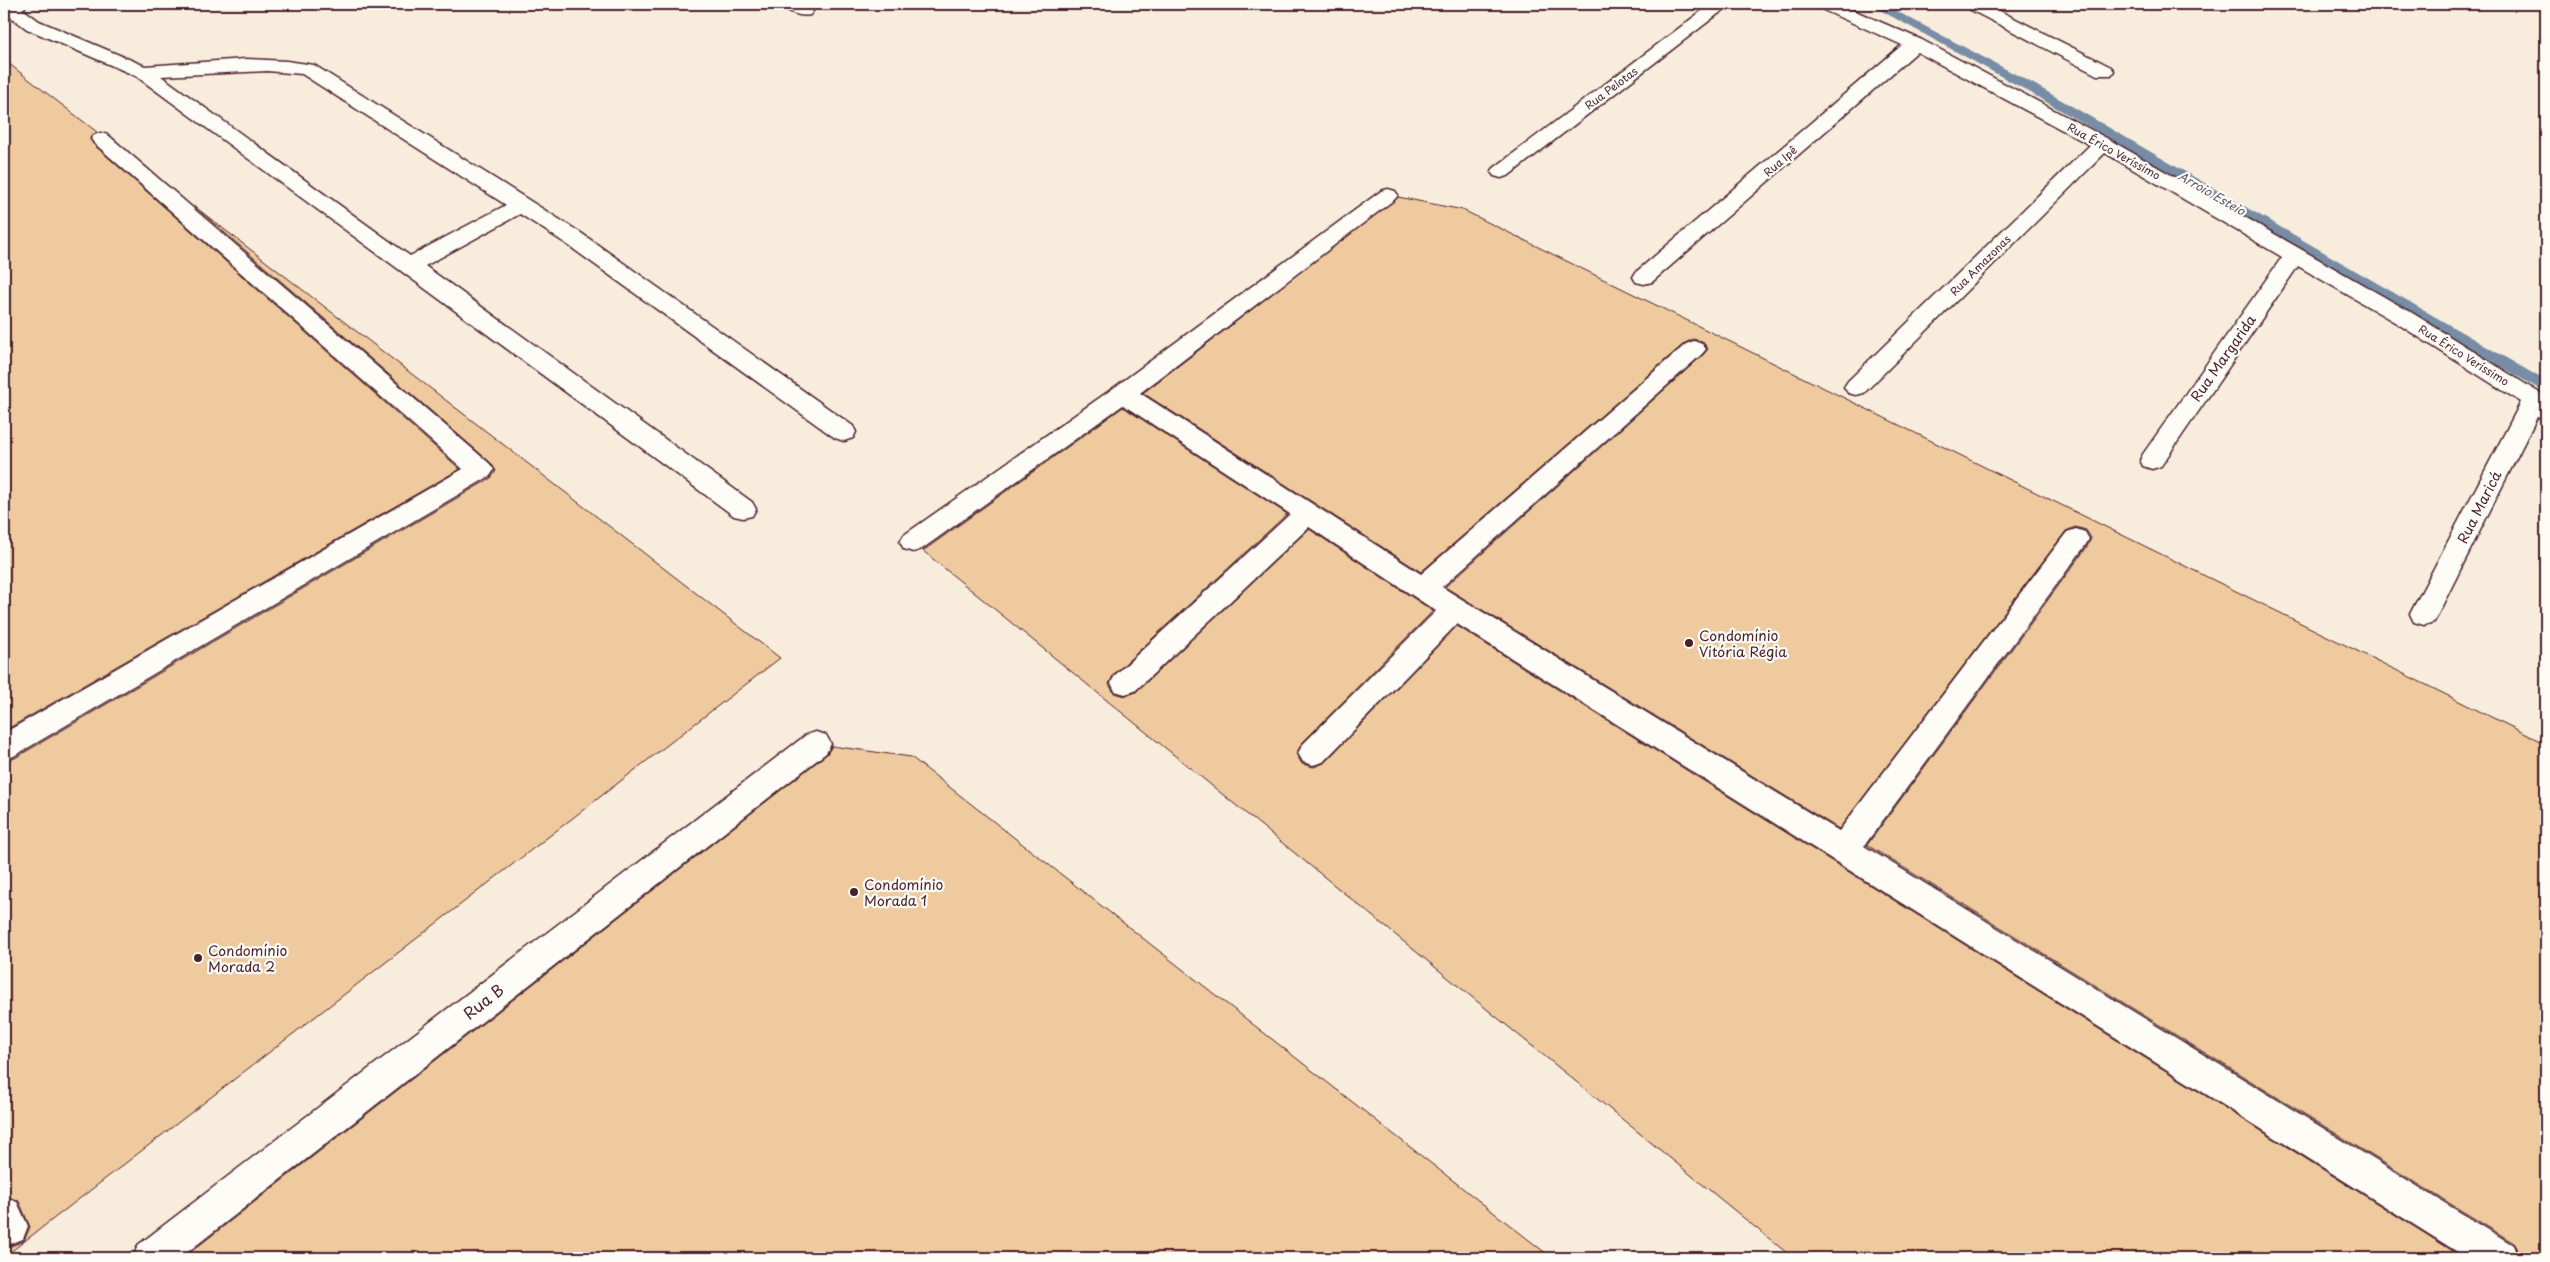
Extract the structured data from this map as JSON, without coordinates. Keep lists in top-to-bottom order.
{
  "streets": {
    "street": [
      "Rua Pelotas",
      "Rua Érico Veríssimo",
      "Rua Ipê",
      "Rua Amazonas",
      "Rua Margarida",
      "Rua Maricá",
      "Rua B"
    ]
  },
  "crossings": [
    ["Rua Érico Veríssimo", "Rua Ipê"],
    ["Rua Érico Veríssimo", "Rua Amazonas"],
    ["Rua Érico Veríssimo", "Rua Margarida"],
    ["Rua Érico Veríssimo", "Rua Maricá"]
  ],
  "water": ["Arroio Esteio"],
  "places": ["Condomínio Vitória Régia", "Condomínio Morada 1", "Condomínio Morada 2"]
}
